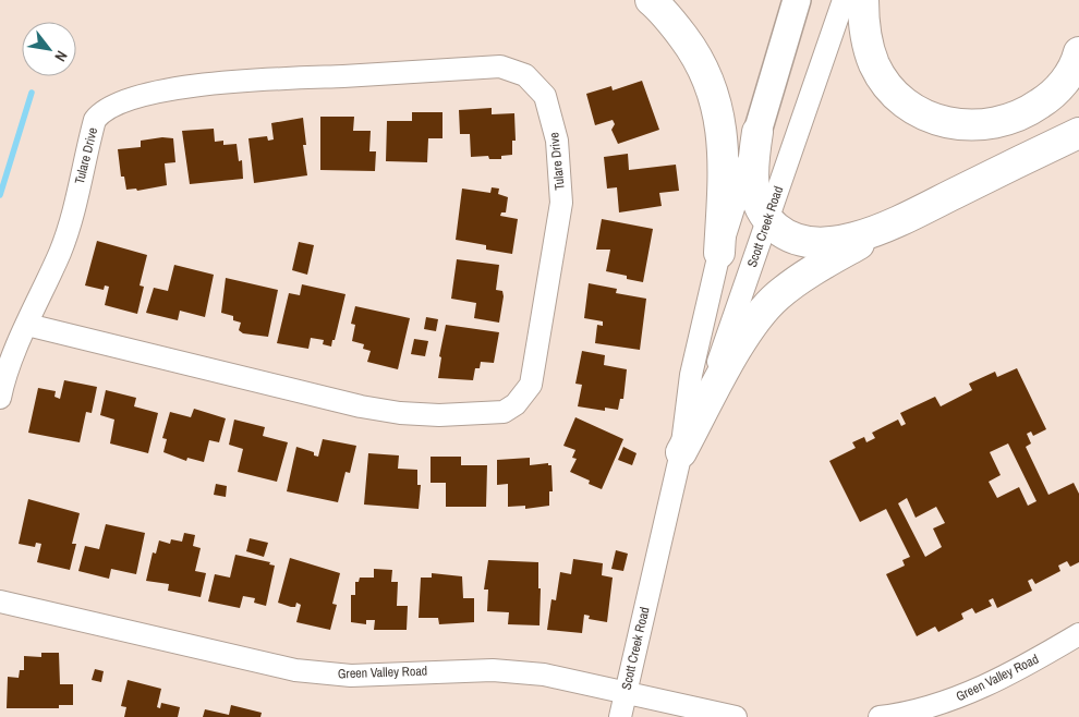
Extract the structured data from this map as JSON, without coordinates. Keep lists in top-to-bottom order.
{
  "streets": {
    "main road": ["Scott Creek Road"],
    "street": ["Tulare Drive", "Green Valley Road"]
  },
  "crossings": [
    ["Scott Creek Road", "Green Valley Road"]
  ],
  "north": "bottom right"
}
